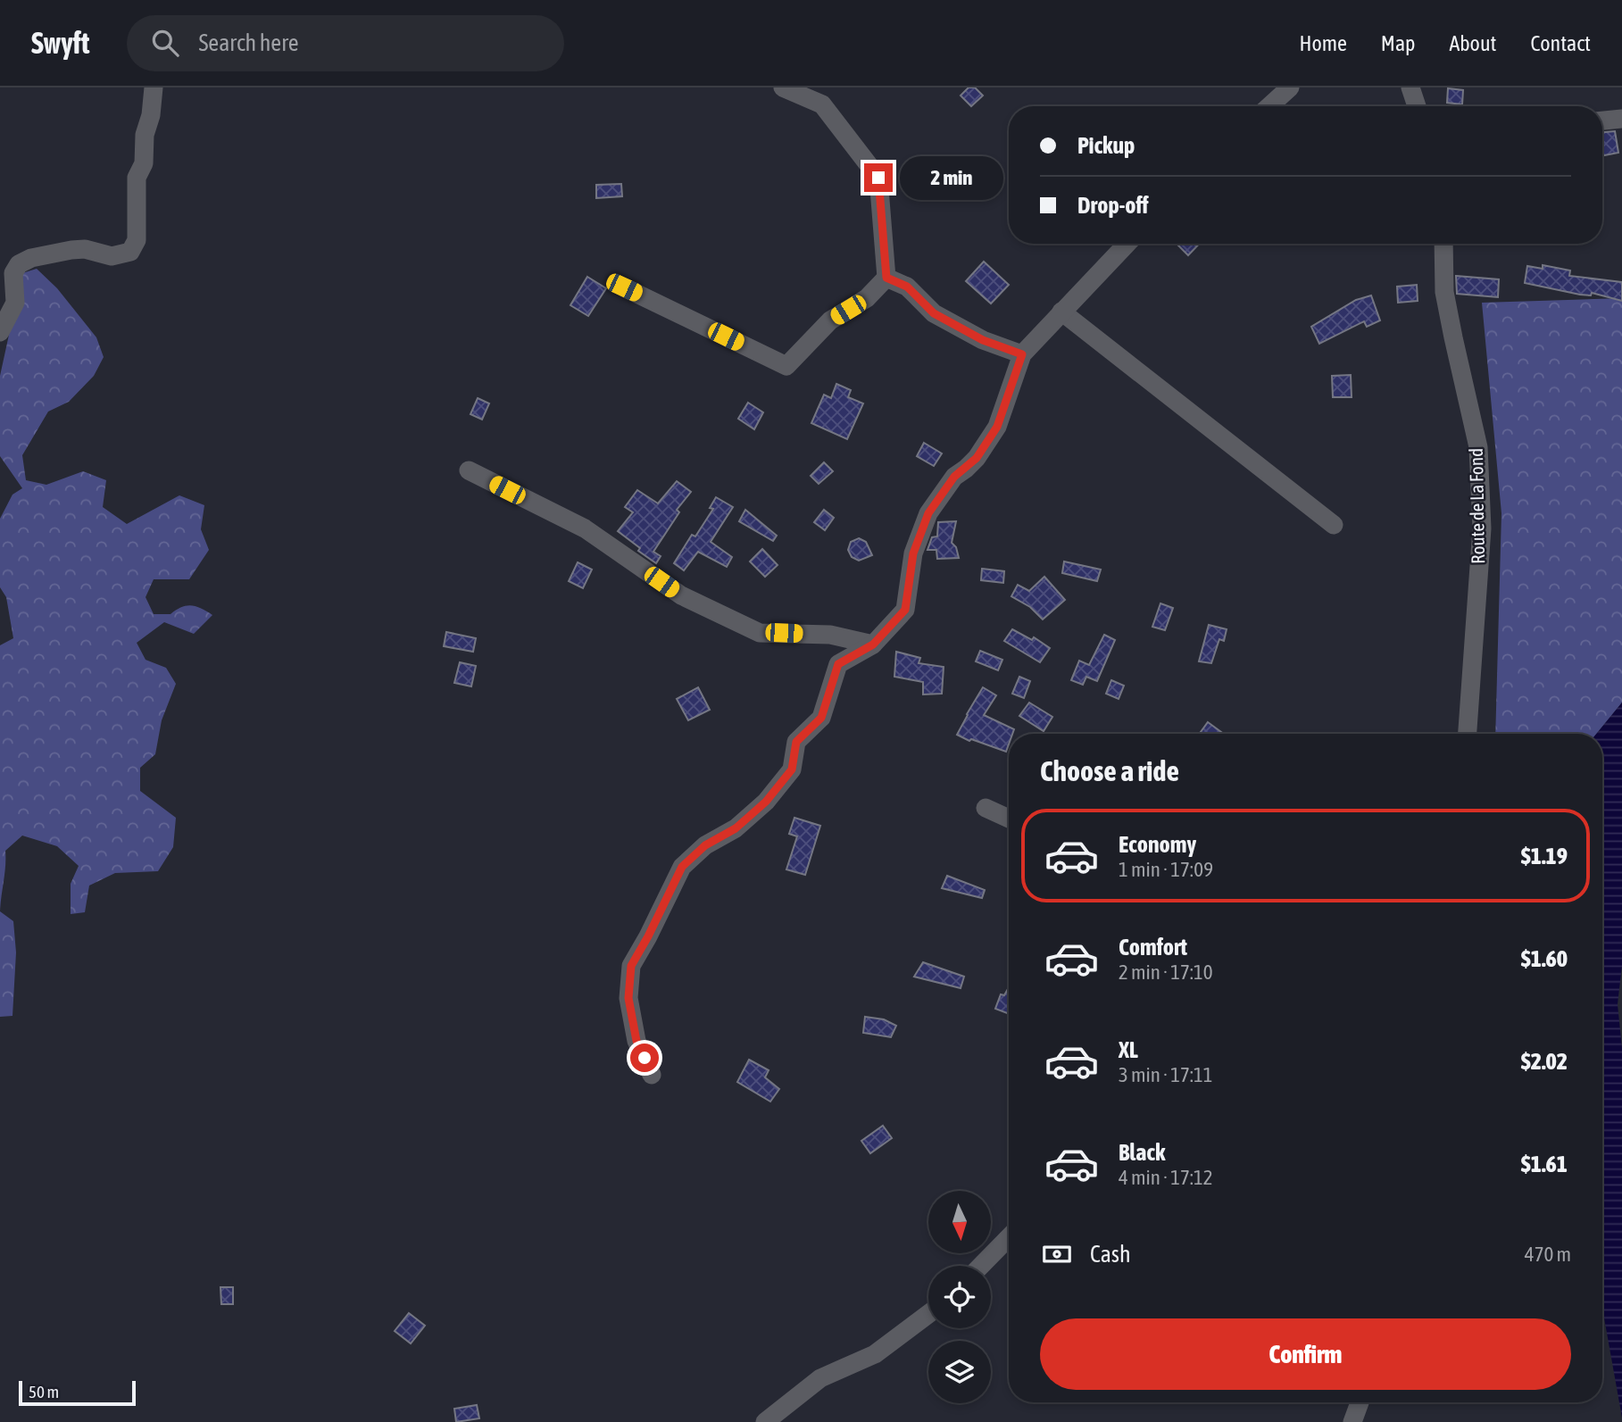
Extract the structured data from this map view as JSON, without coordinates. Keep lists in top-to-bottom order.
{
  "streets": {
    "street": ["Route de La Fond"]
  },
  "scale_bar": "50 m",
  "north": "bottom",
  "page": {
    "header": "Swyft",
    "search": "Search here",
    "nav": [
      "Home",
      "Map",
      "About",
      "Contact"
    ],
    "banner": ["Pickup", "Drop-off"],
    "bubble": "2 min",
    "heading": "Choose a ride",
    "list": [
      {
        "name": "Economy",
        "note": "1 min · 17:09",
        "value": "$1.19"
      },
      {
        "name": "Comfort",
        "note": "2 min · 17:10",
        "value": "$1.60"
      },
      {
        "name": "XL",
        "note": "3 min · 17:11",
        "value": "$2.02"
      },
      {
        "name": "Black",
        "note": "4 min · 17:12",
        "value": "$1.61"
      }
    ],
    "pay": ["Cash", "470 m"],
    "buttons": "Confirm",
    "scale": "50 m"
  }
}
